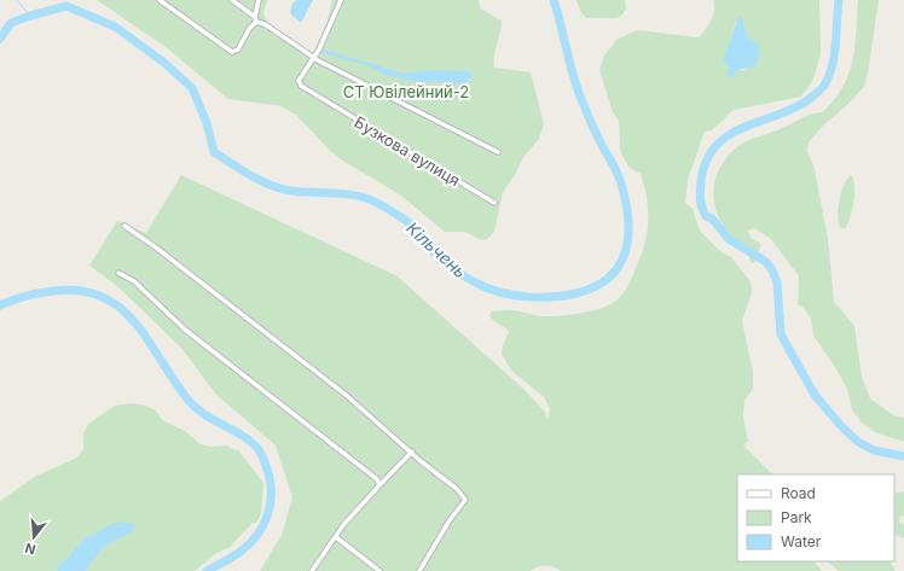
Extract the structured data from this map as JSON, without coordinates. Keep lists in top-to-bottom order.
{
  "streets": {
    "street": ["Бузкова вулиця"]
  },
  "water": ["Кільчень"],
  "parks": ["СT Ювілейний-2"],
  "legend": ["Road", "Park", "Water"],
  "north": "bottom"
}
